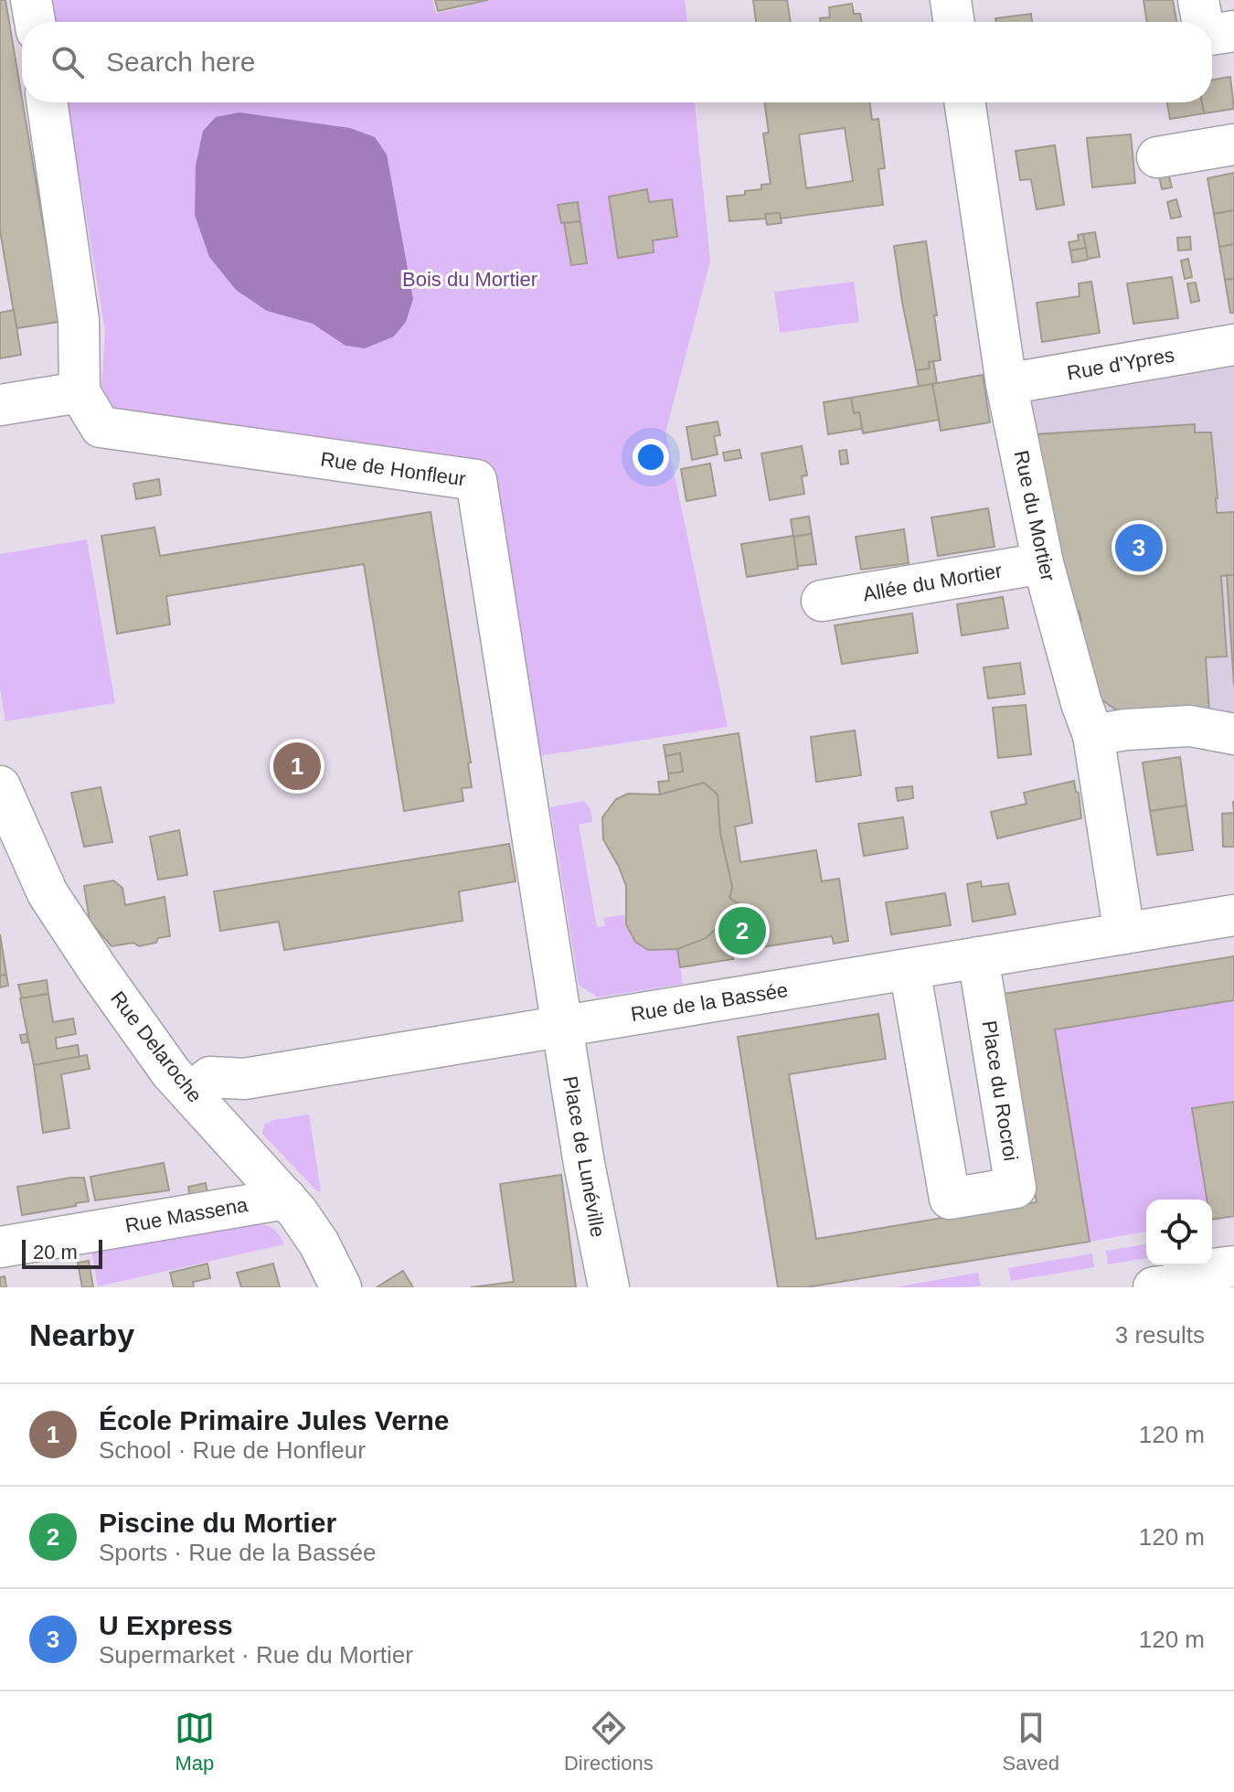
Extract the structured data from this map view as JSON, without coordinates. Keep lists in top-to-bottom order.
{
  "streets": {
    "street": [
      "Rue d'Ypres",
      "Rue de Honfleur",
      "Rue du Mortier",
      "Allée du Mortier",
      "Rue de la Bassée",
      "Rue Delaroche",
      "Place du Rocroi",
      "Place de Lunéville",
      "Rue Massena"
    ]
  },
  "crossings": [
    ["Rue d'Ypres", "Rue du Mortier"],
    ["Rue de Honfleur", "Rue de la Bassée"],
    ["Rue de Honfleur", "Place de Lunéville"],
    ["Rue du Mortier", "Allée du Mortier"],
    ["Rue du Mortier", "Rue de la Bassée"],
    ["Rue de la Bassée", "Rue Delaroche"],
    ["Rue de la Bassée", "Place du Rocroi"],
    ["Rue de la Bassée", "Place de Lunéville"],
    ["Rue Delaroche", "Rue Massena"]
  ],
  "parks": ["Bois du Mortier"],
  "scale_bar": "20 m",
  "page": {
    "search": "Search here",
    "pins": ["3", "1", "2"],
    "scale": "20 m",
    "heading": ["Nearby", "3 results"],
    "list": [
      {
        "mark": "1",
        "name": "École Primaire Jules Verne",
        "note": "School · Rue de Honfleur",
        "value": "120 m"
      },
      {
        "mark": "2",
        "name": "Piscine du Mortier",
        "note": "Sports · Rue de la Bassée",
        "value": "120 m"
      },
      {
        "mark": "3",
        "name": "U Express",
        "note": "Supermarket · Rue du Mortier",
        "value": "120 m"
      }
    ],
    "nav": ["Map", "Directions", "Saved"]
  }
}
